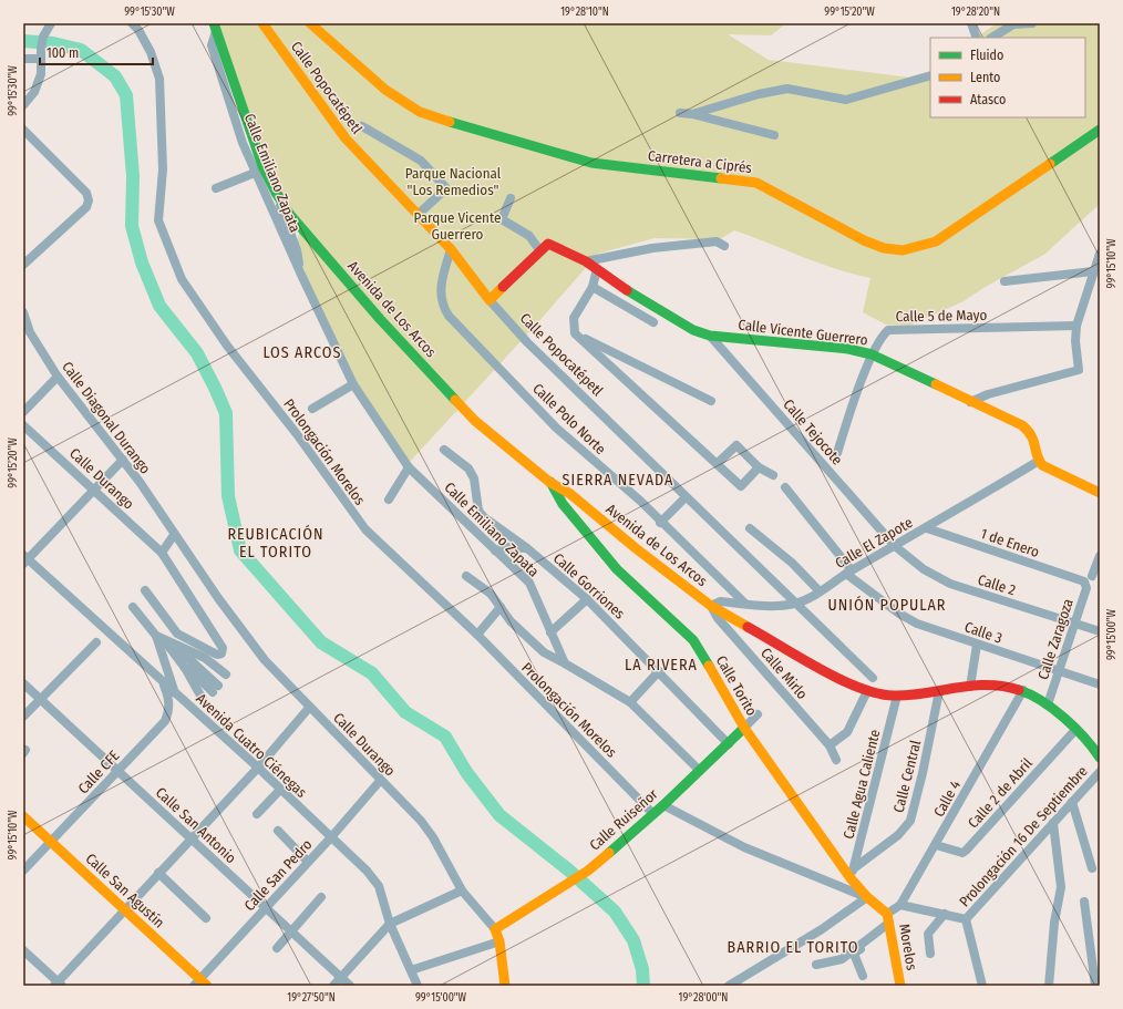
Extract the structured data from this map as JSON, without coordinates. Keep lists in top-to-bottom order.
{
  "streets": {
    "main road": [
      "Calle Popocatépetl",
      "Carretera a Ciprés",
      "Avenida de Los Arcos",
      "Calle Vicente Guerrero",
      "Calle Durango",
      "Calle Torito",
      "Calle Ruiseñor",
      "Calle San Agustín",
      "Morelos"
    ],
    "street": [
      "Calle Emiliano Zapata",
      "Calle 5 de Mayo",
      "Calle Diagonal Durango",
      "Calle Polo Norte",
      "Calle Tejocote",
      "Prolongación Morelos",
      "Calle El Zapote",
      "1 de Enero",
      "Calle 2",
      "Calle Gorriones",
      "Calle 3",
      "Calle Zaragoza",
      "Calle Mirlo",
      "Avenida Cuatro Ciénegas",
      "Calle CFE",
      "Calle Central",
      "Calle Agua Caliente",
      "Calle 2 de Abril",
      "Calle 4",
      "Calle San Antonio",
      "Prolongación 16 De Septiembre",
      "Calle San Pedro"
    ]
  },
  "crossings": [
    ["Calle Popocatépetl", "Calle Polo Norte"],
    ["Calle Popocatépetl", "Calle El Zapote"],
    ["Calle Emiliano Zapata", "Avenida de Los Arcos"],
    ["Avenida de Los Arcos", "Calle El Zapote"],
    ["Avenida de Los Arcos", "Calle Zaragoza"],
    ["Avenida de Los Arcos", "Calle Mirlo"],
    ["Avenida de Los Arcos", "Calle Torito"],
    ["Avenida de Los Arcos", "Calle Central"],
    ["Avenida de Los Arcos", "Calle Agua Caliente"],
    ["Avenida de Los Arcos", "Calle 2 de Abril"],
    ["Avenida de Los Arcos", "Calle 4"],
    ["Calle 5 de Mayo", "Calle Vicente Guerrero"],
    ["Calle Vicente Guerrero", "Calle Tejocote"],
    ["Calle Vicente Guerrero", "Calle El Zapote"],
    ["Calle Diagonal Durango", "Calle Durango"],
    ["Calle Polo Norte", "Calle El Zapote"],
    ["Calle Tejocote", "Calle El Zapote"],
    ["Calle Tejocote", "Calle 2"],
    ["Prolongación Morelos", "Calle Ruiseñor"],
    ["Calle Durango", "Calle Ruiseñor"],
    ["Calle Durango", "Calle San Pedro"],
    ["Calle El Zapote", "1 de Enero"],
    ["Calle El Zapote", "Calle 2"],
    ["Calle El Zapote", "Calle 3"],
    ["Calle El Zapote", "Calle Mirlo"],
    ["1 de Enero", "Calle Zaragoza"],
    ["Calle 2", "Calle Zaragoza"],
    ["Calle Gorriones", "Calle Ruiseñor"],
    ["Calle 3", "Calle Zaragoza"],
    ["Calle Torito", "Calle Agua Caliente"],
    ["Calle Torito", "Calle 4"],
    ["Calle Torito", "Calle Ruiseñor"],
    ["Calle Torito", "Morelos"],
    ["Avenida Cuatro Ciénegas", "Calle CFE"],
    ["Avenida Cuatro Ciénegas", "Calle San Pedro"],
    ["Calle CFE", "Calle San Antonio"],
    ["Calle CFE", "Calle San Agustín"],
    ["Calle Central", "Calle Agua Caliente"],
    ["Calle 2 de Abril", "Calle 4"],
    ["Calle 4", "Morelos"],
    ["Calle San Antonio", "Calle San Pedro"],
    ["Calle San Pedro", "Calle San Agustín"]
  ],
  "districts": [
    "LOS ARCOS",
    "SIERRA NEVADA",
    "REUBICACIÓN EL TORITO",
    "UNIÓN POPULAR",
    "LA RIVERA",
    "BARRIO EL TORITO"
  ],
  "parks": ["Parque Nacional \"Los Remedios\"", "Parque Vicente Guerrero"],
  "legend": ["Fluido", "Lento", "Atasco"],
  "scale_bar": "100 m",
  "coordinates": [
    "99°15'30\"W",
    "19°28'10\"N",
    "99°15'20\"W",
    "19°28'20\"N",
    "99°15'10\"W",
    "99°15'00\"W",
    "19°27'50\"N",
    "19°28'00\"N"
  ]
}
